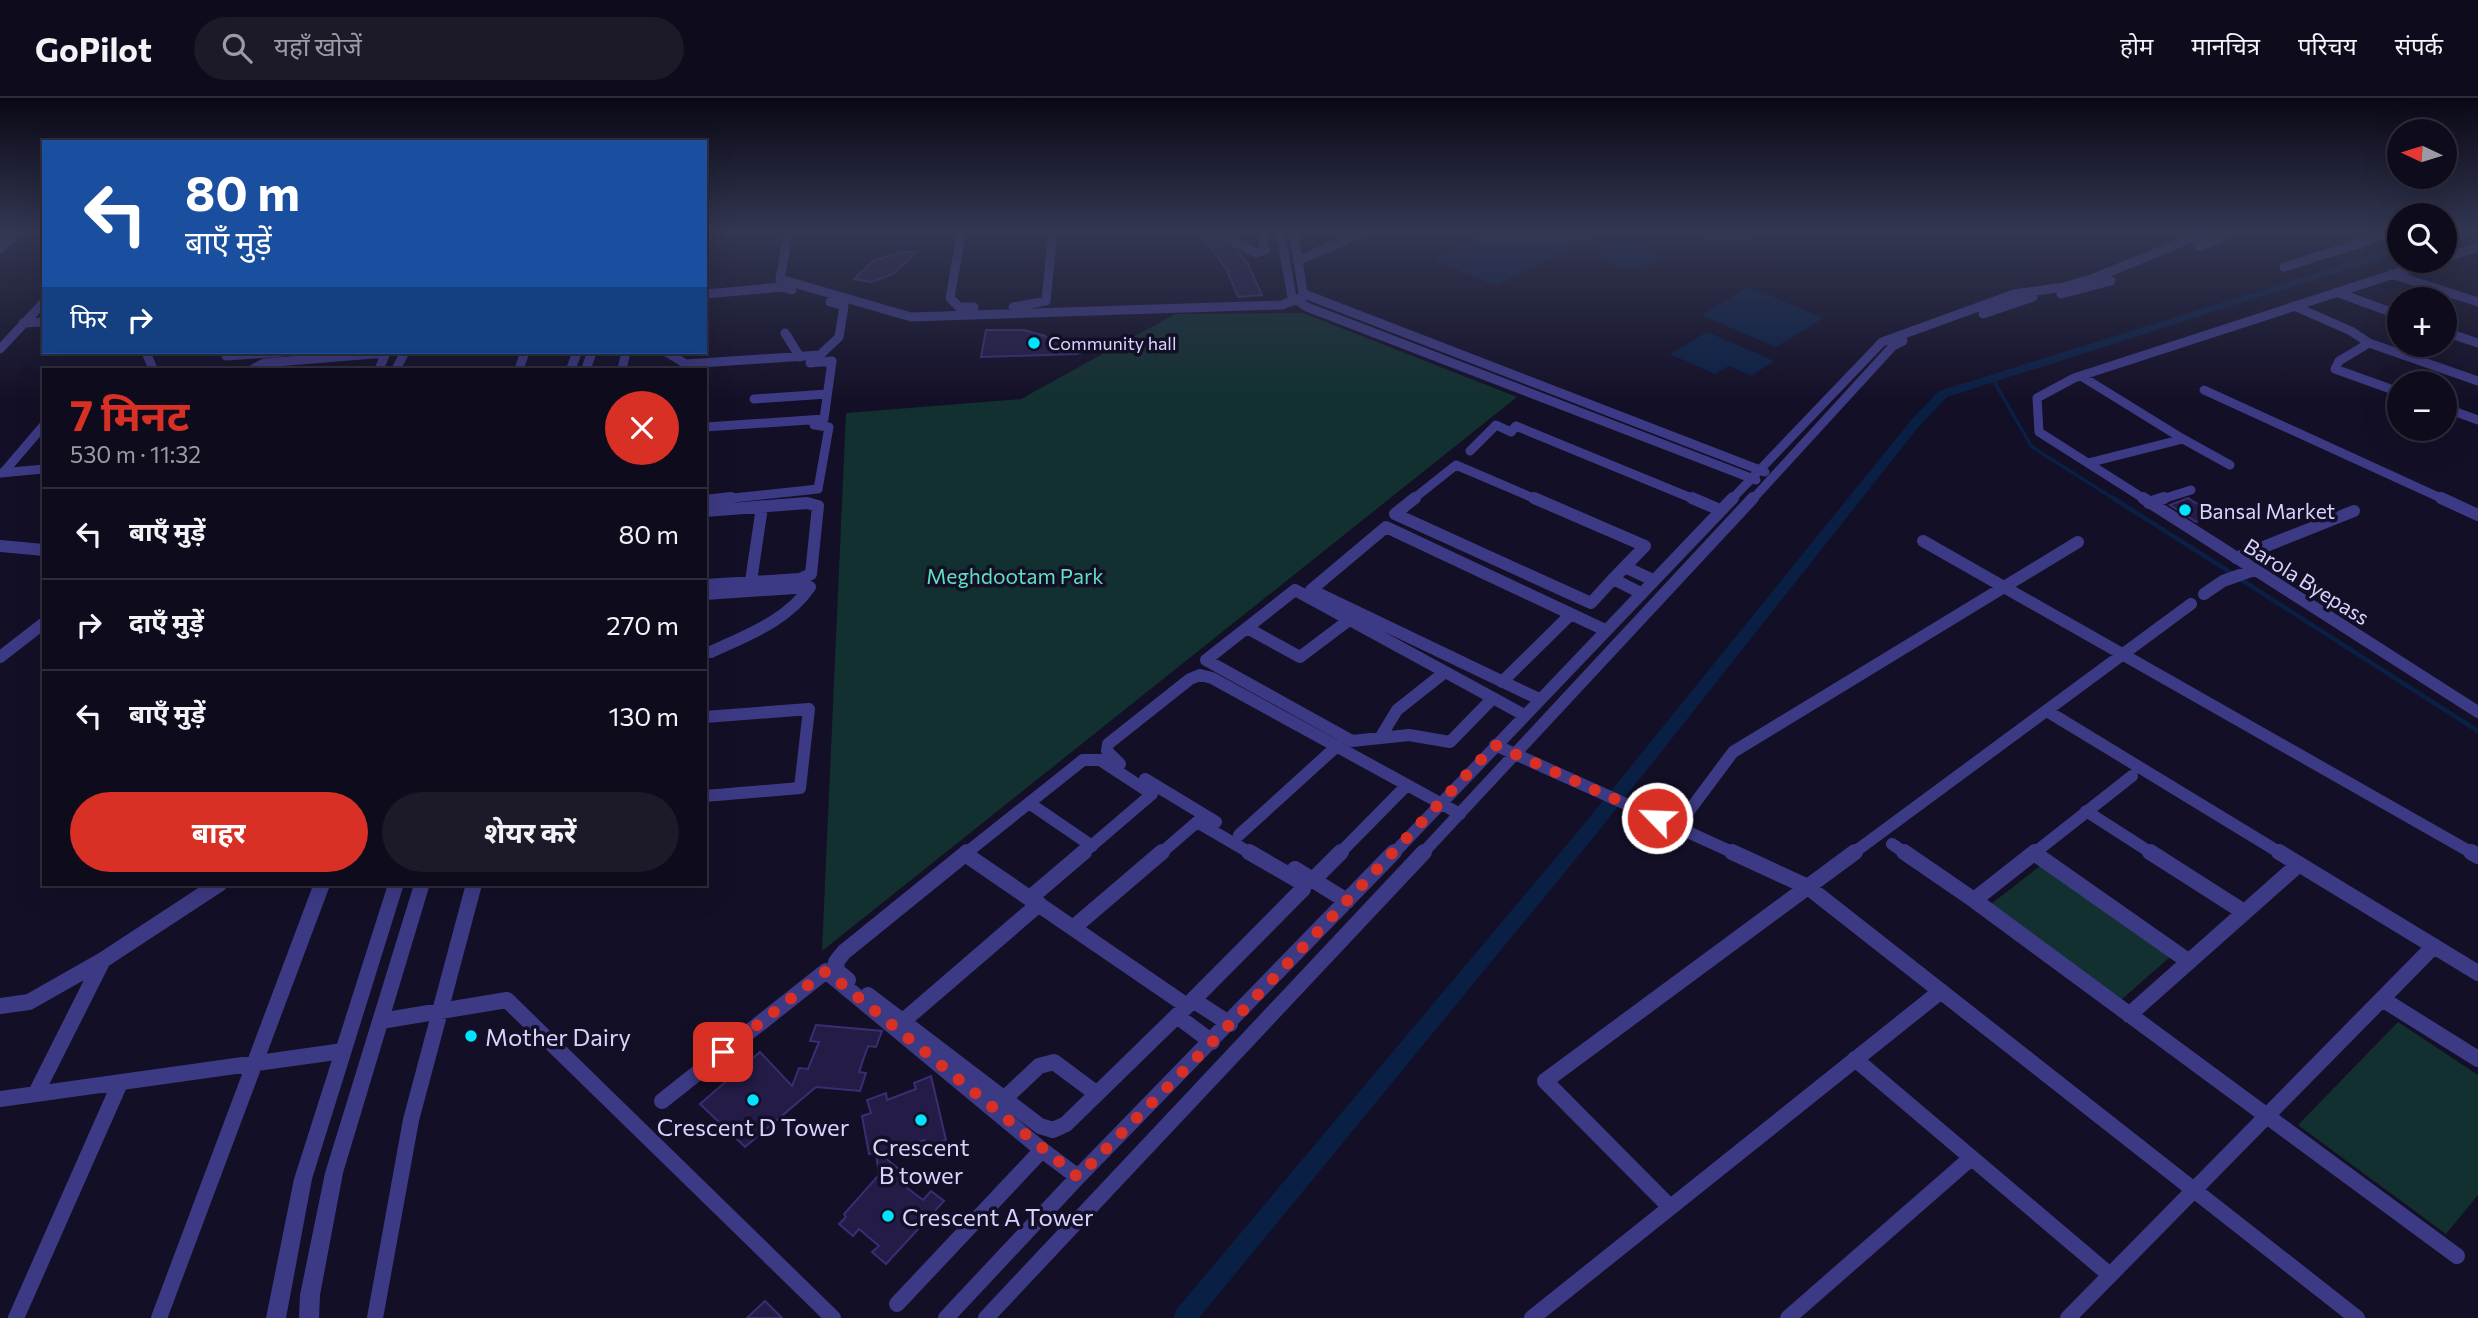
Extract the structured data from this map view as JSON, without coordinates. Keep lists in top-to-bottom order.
{
  "streets": {
    "street": ["Barola Byepass"]
  },
  "parks": ["Meghdootam Park"],
  "places": [
    "Community hall",
    "Bansal Market",
    "Mother Dairy",
    "Crescent D Tower",
    "Crescent B tower",
    "Crescent A Tower"
  ],
  "north": "left",
  "page": {
    "header": "GoPilot",
    "search": "यहाँ खोजें",
    "nav": [
      "होम",
      "मानचित्र",
      "परिचय",
      "संपर्क"
    ],
    "map_buttons": ["+", "−"],
    "turn": ["80 m", "बाएँ मुड़ें"],
    "then": "फिर",
    "heading": ["7 मिनट", "530 m · 11:32"],
    "list": [
      {
        "name": "बाएँ मुड़ें",
        "value": "80 m"
      },
      {
        "name": "दाएँ मुड़ें",
        "value": "270 m"
      },
      {
        "name": "बाएँ मुड़ें",
        "value": "130 m"
      }
    ],
    "buttons": ["बाहर", "शेयर करें"]
  }
}
